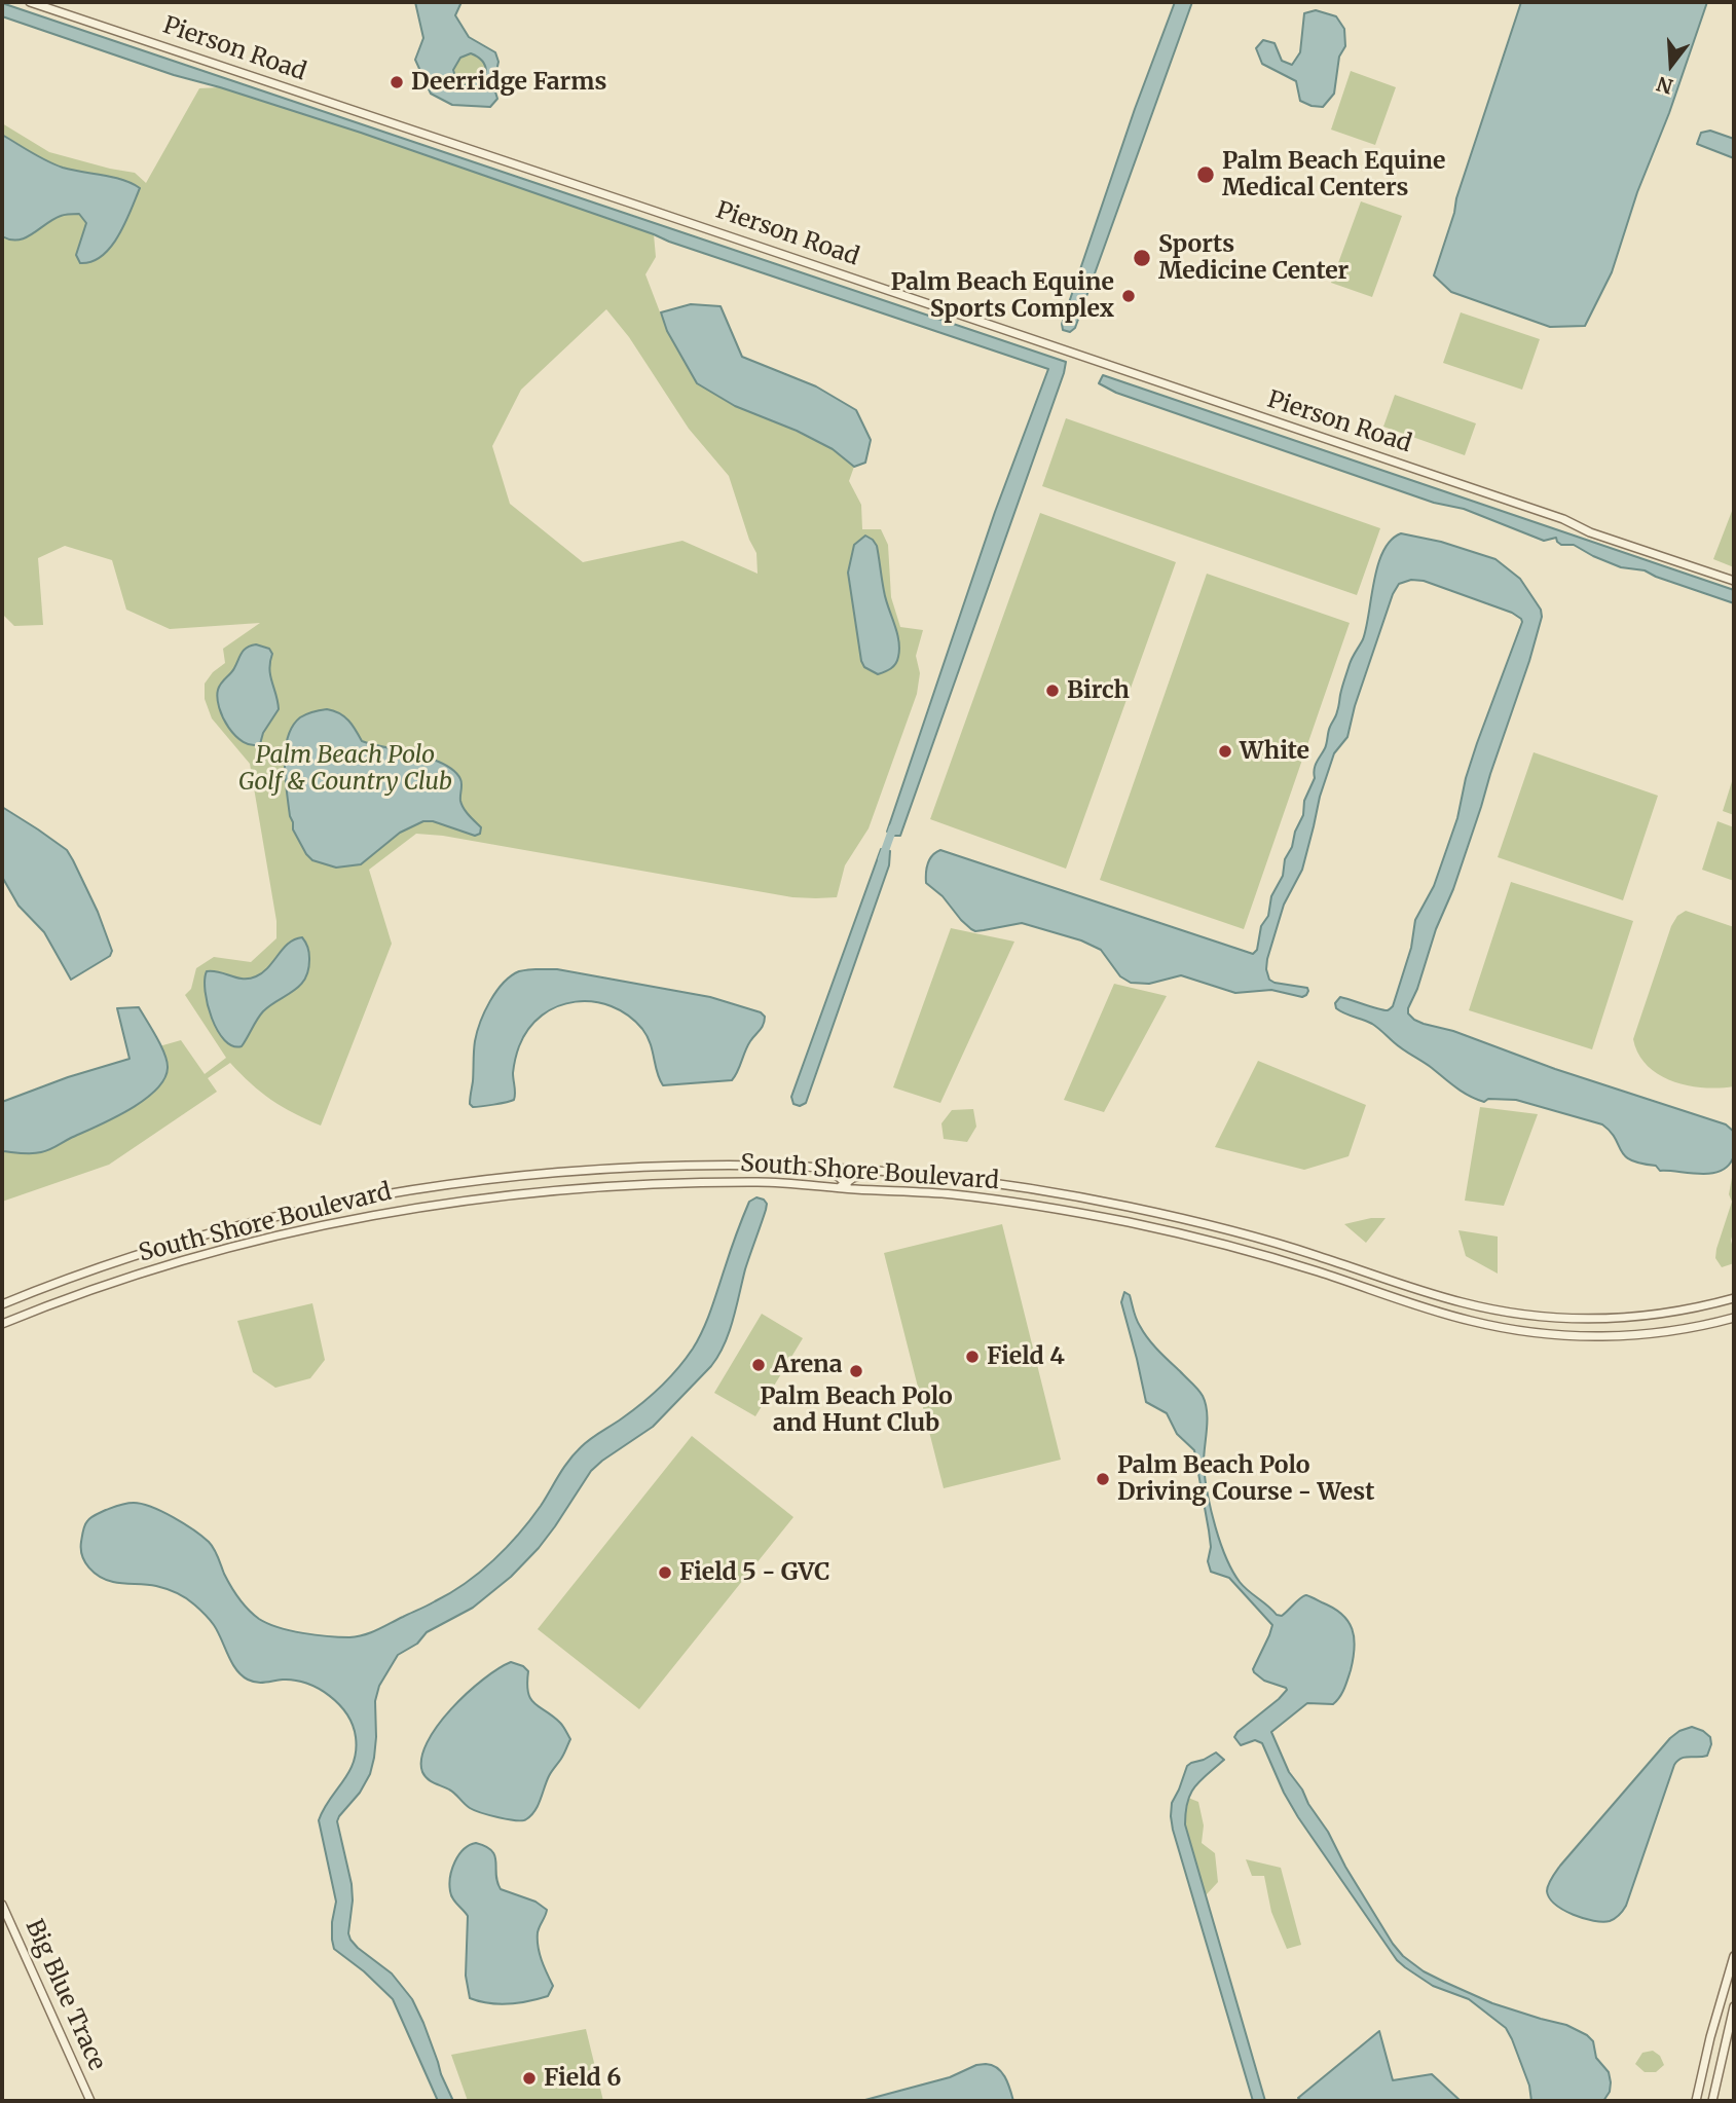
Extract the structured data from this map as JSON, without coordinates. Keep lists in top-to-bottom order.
{
  "streets": {
    "street": ["Pierson Road", "South Shore Boulevard", "Big Blue Trace"]
  },
  "parks": ["Palm Beach Polo Golf & Country Club"],
  "places": [
    "Deerridge Farms",
    "Palm Beach Equine Medical Centers",
    "Sports Medicine Center",
    "Palm Beach Equine Sports Complex",
    "Birch",
    "White",
    "Field 4",
    "Arena",
    "Palm Beach Polo and Hunt Club",
    "Palm Beach Polo Driving Course - West",
    "Field 5 - GVC",
    "Field 6"
  ],
  "north": "bottom"
}
